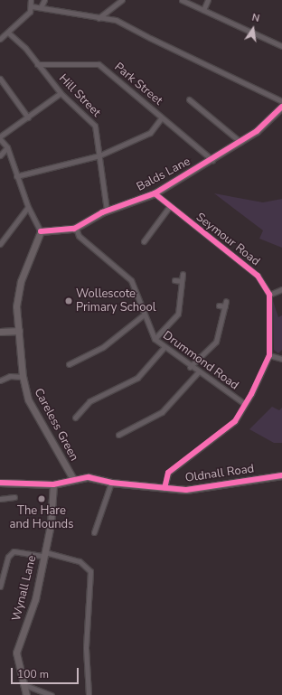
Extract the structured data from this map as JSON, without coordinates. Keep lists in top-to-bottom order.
{
  "streets": {
    "street": [
      "Park Street",
      "Hill Street",
      "Balds Lane",
      "Seymour Road",
      "Drummond Road",
      "Careless Green",
      "Oldnall Road",
      "Wynall Lane"
    ]
  },
  "crossings": [
    ["Park Street", "Hill Street"],
    ["Park Street", "Balds Lane"],
    ["Hill Street", "Balds Lane"],
    ["Balds Lane", "Seymour Road"],
    ["Balds Lane", "Drummond Road"],
    ["Balds Lane", "Careless Green"],
    ["Careless Green", "Oldnall Road"],
    ["Oldnall Road", "Wynall Lane"]
  ],
  "places": ["Wollescote Primary School", "The Hare and Hounds"],
  "scale_bar": "100 m",
  "north": "top"
}
